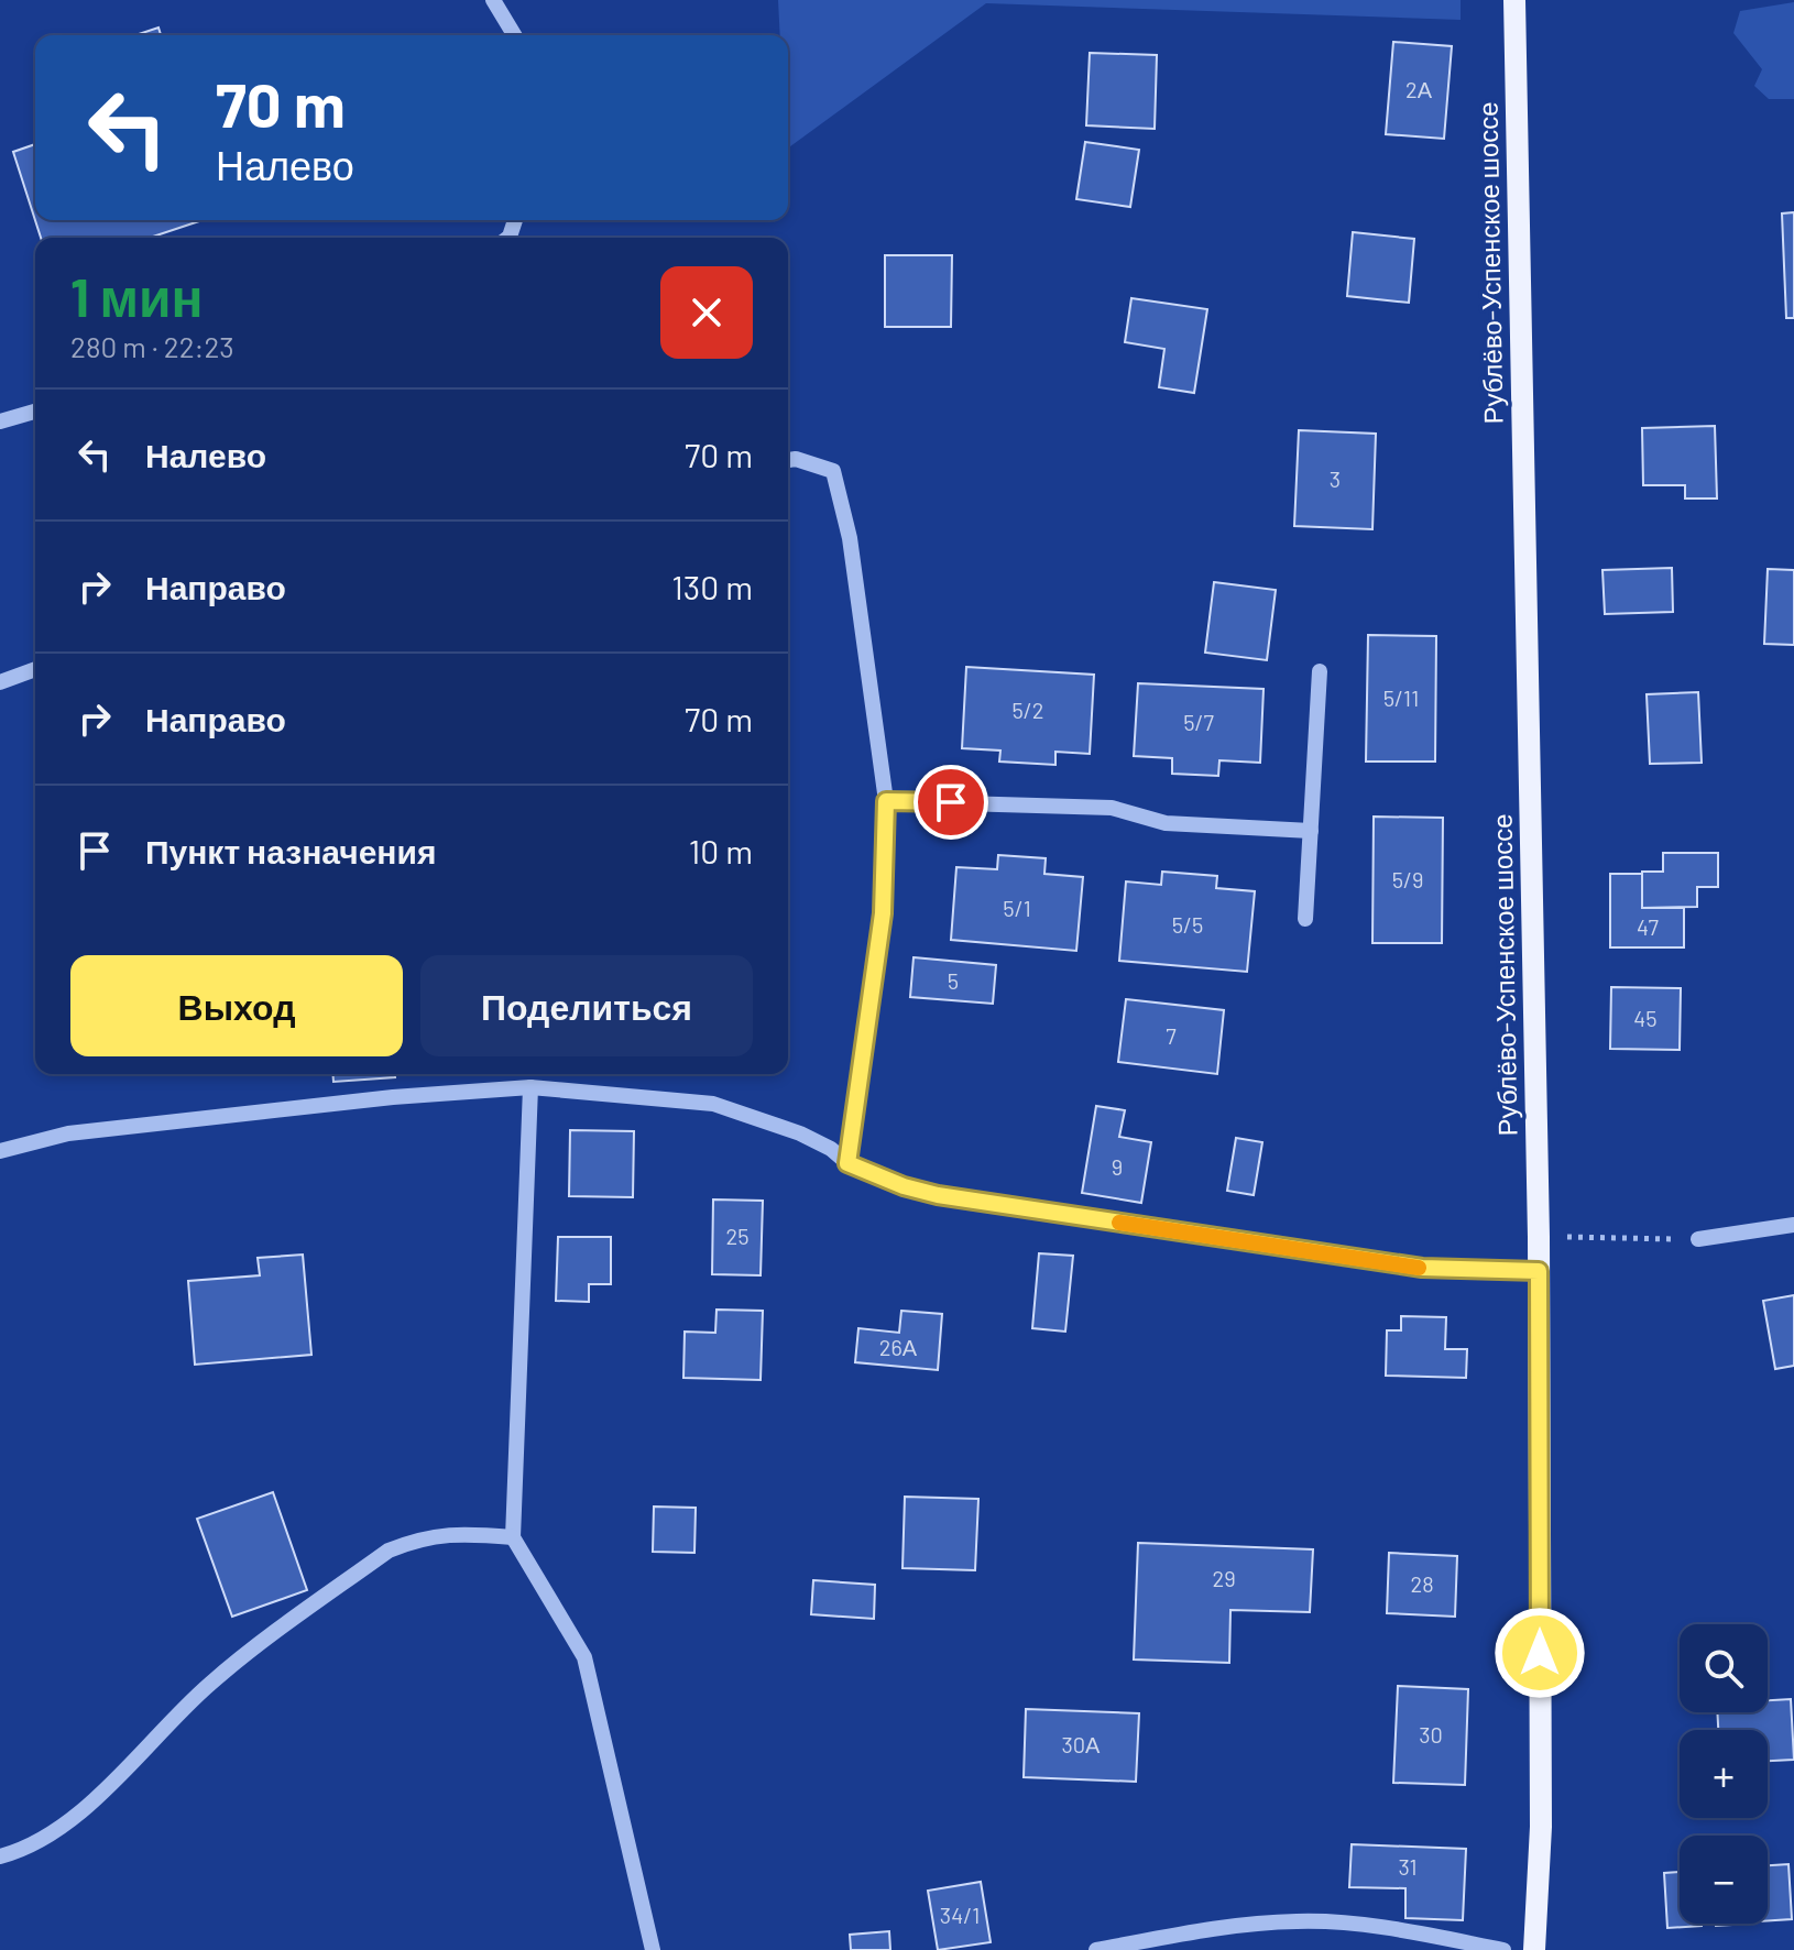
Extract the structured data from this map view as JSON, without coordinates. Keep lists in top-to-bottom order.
{
  "streets": {
    "main road": ["Рублёво-Успенское шоссе"]
  },
  "house_numbers": [
    "2А",
    "3",
    "5/11",
    "5/2",
    "5/7",
    "5/9",
    "5/1",
    "5/5",
    "47",
    "5",
    "45",
    "7",
    "9",
    "25",
    "26А",
    "29",
    "28",
    "30",
    "30А",
    "31",
    "34/1"
  ],
  "page": {
    "turn": ["70 m", "Налево"],
    "heading": ["1 мин", "280 m · 22:23"],
    "list": [
      {
        "name": "Налево",
        "value": "70 m"
      },
      {
        "name": "Направо",
        "value": "130 m"
      },
      {
        "name": "Направо",
        "value": "70 m"
      },
      {
        "name": "Пункт назначения",
        "value": "10 m"
      }
    ],
    "buttons": ["Выход", "Поделиться"],
    "map_buttons": ["+", "−"]
  }
}
